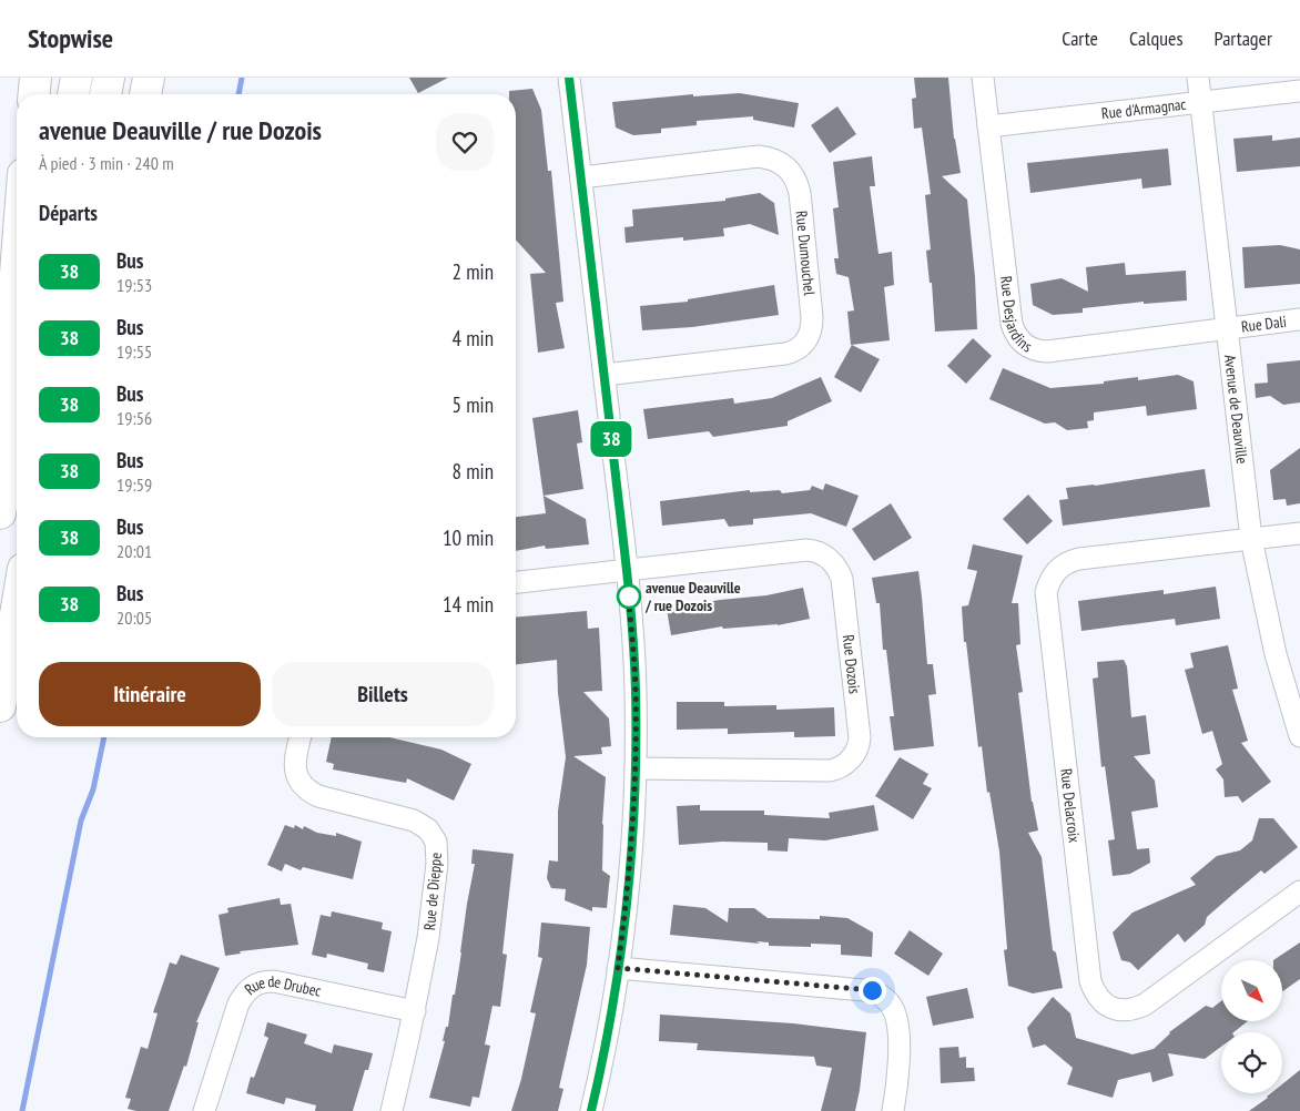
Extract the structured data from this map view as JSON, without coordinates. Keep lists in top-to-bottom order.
{
  "streets": {
    "street": [
      "Rue d'Armagnac",
      "Rue Dumouchel",
      "Rue Desjardins",
      "Rue Dali",
      "Avenue de Deauville",
      "Rue Dozois",
      "Rue Delacroix",
      "Rue de Dieppe",
      "Rue de Drubec"
    ]
  },
  "crossings": [
    ["Rue d'Armagnac", "Rue Desjardins"],
    ["Rue d'Armagnac", "Avenue de Deauville"],
    ["Rue Desjardins", "Rue Dali"],
    ["Rue Desjardins", "Avenue de Deauville"],
    ["Rue Dali", "Avenue de Deauville"],
    ["Avenue de Deauville", "Rue Delacroix"],
    ["Rue de Dieppe", "Rue de Drubec"]
  ],
  "places": ["avenue Deauville / rue Dozois"],
  "lines": ["bus line 38"],
  "north": "bottom right",
  "page": {
    "header": "Stopwise",
    "nav": ["Carte", "Calques", "Partager"],
    "on_map": "38",
    "heading": [
      ["avenue Deauville / rue Dozois", "À pied · 3 min · 240 m"],
      "Départs"
    ],
    "list": [
      {
        "mark": "38",
        "name": "Bus",
        "note": "19:53",
        "value": "2 min"
      },
      {
        "mark": "38",
        "name": "Bus",
        "note": "19:55",
        "value": "4 min"
      },
      {
        "mark": "38",
        "name": "Bus",
        "note": "19:56",
        "value": "5 min"
      },
      {
        "mark": "38",
        "name": "Bus",
        "note": "19:59",
        "value": "8 min"
      },
      {
        "mark": "38",
        "name": "Bus",
        "note": "20:01",
        "value": "10 min"
      },
      {
        "mark": "38",
        "name": "Bus",
        "note": "20:05",
        "value": "14 min"
      }
    ],
    "buttons": ["Itinéraire", "Billets"]
  }
}
